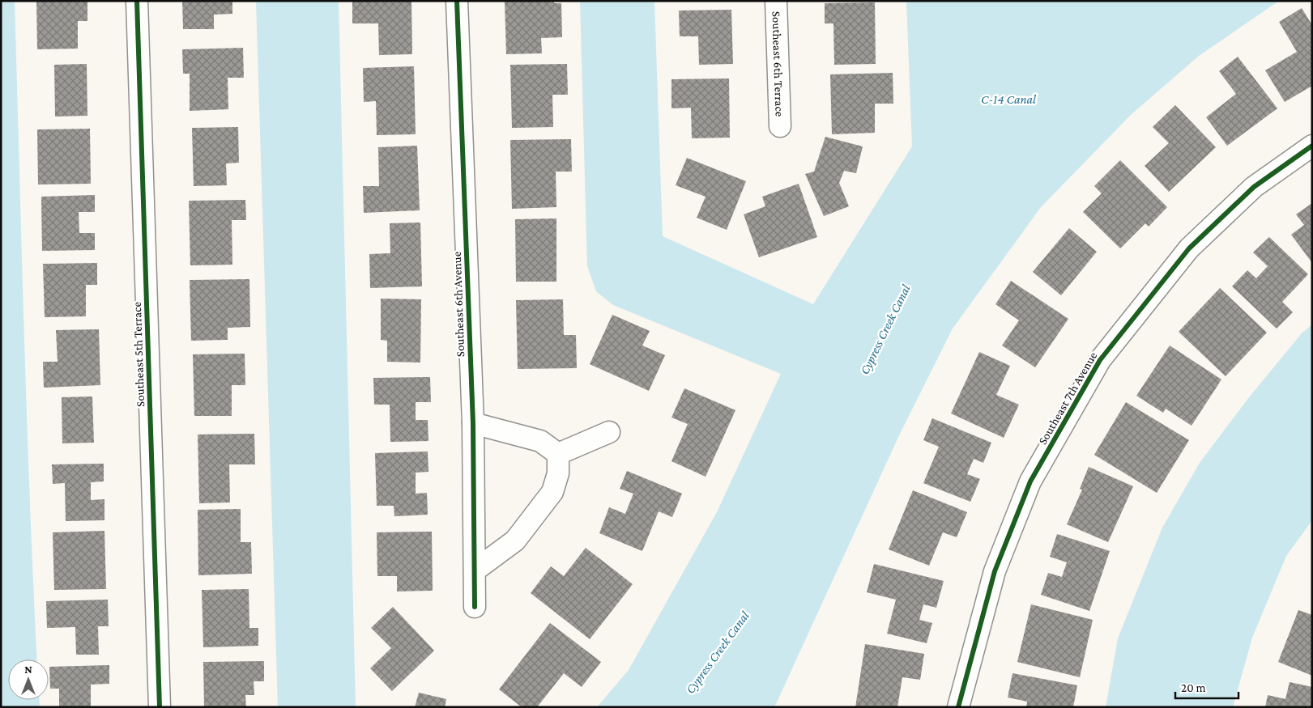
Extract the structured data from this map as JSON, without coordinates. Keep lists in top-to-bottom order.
{
  "streets": {
    "street": [
      "Southeast 6th Terrace",
      "Southeast 6th Avenue",
      "Southeast 5th Terrace",
      "Southeast 7th Avenue"
    ]
  },
  "water": ["C-14 Canal", "Cypress Creek Canal"],
  "scale_bar": "20 m",
  "north": "top"
}
